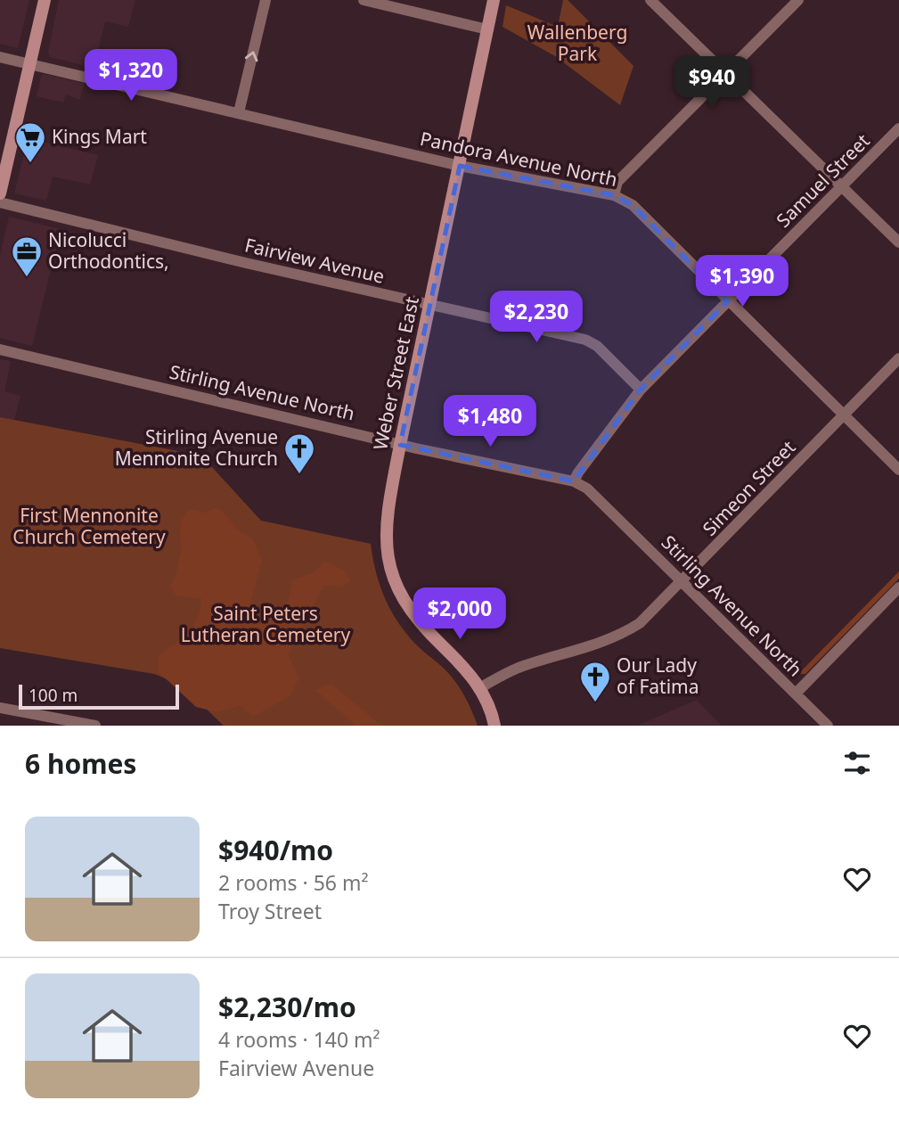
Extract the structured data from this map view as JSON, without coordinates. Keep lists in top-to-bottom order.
{
  "streets": {
    "main road": ["Weber Street East"],
    "street": [
      "Pandora Avenue North",
      "Samuel Street",
      "Fairview Avenue",
      "Stirling Avenue North",
      "Simeon Street"
    ]
  },
  "crossings": [
    ["Pandora Avenue North", "Samuel Street"],
    ["Pandora Avenue North", "Weber Street East"],
    ["Pandora Avenue North", "Simeon Street"],
    ["Samuel Street", "Fairview Avenue"],
    ["Samuel Street", "Stirling Avenue North"],
    ["Fairview Avenue", "Weber Street East"],
    ["Weber Street East", "Stirling Avenue North"],
    ["Weber Street East", "Simeon Street"],
    ["Stirling Avenue North", "Simeon Street"]
  ],
  "parks": ["Wallenberg Park", "First Mennonite Church Cemetery", "Saint Peters Lutheran Cemetery"],
  "places": {
    "supermarket": ["Kings Mart"],
    "office": ["Nicolucci Orthodontics,"],
    "church": ["Stirling Avenue Mennonite Church", "Our Lady of Fatima"]
  },
  "scale_bar": "100 m",
  "page": {
    "price": [
      "$1,320",
      "$940",
      "$1,390",
      "$2,230",
      "$1,480",
      "$2,000"
    ],
    "scale": "100 m",
    "heading": "6 homes",
    "list": [
      {
        "name": "$940/mo",
        "note": "2 rooms · 56 m² · Troy Street"
      },
      {
        "name": "$2,230/mo",
        "note": "4 rooms · 140 m² · Fairview Avenue"
      }
    ]
  }
}
